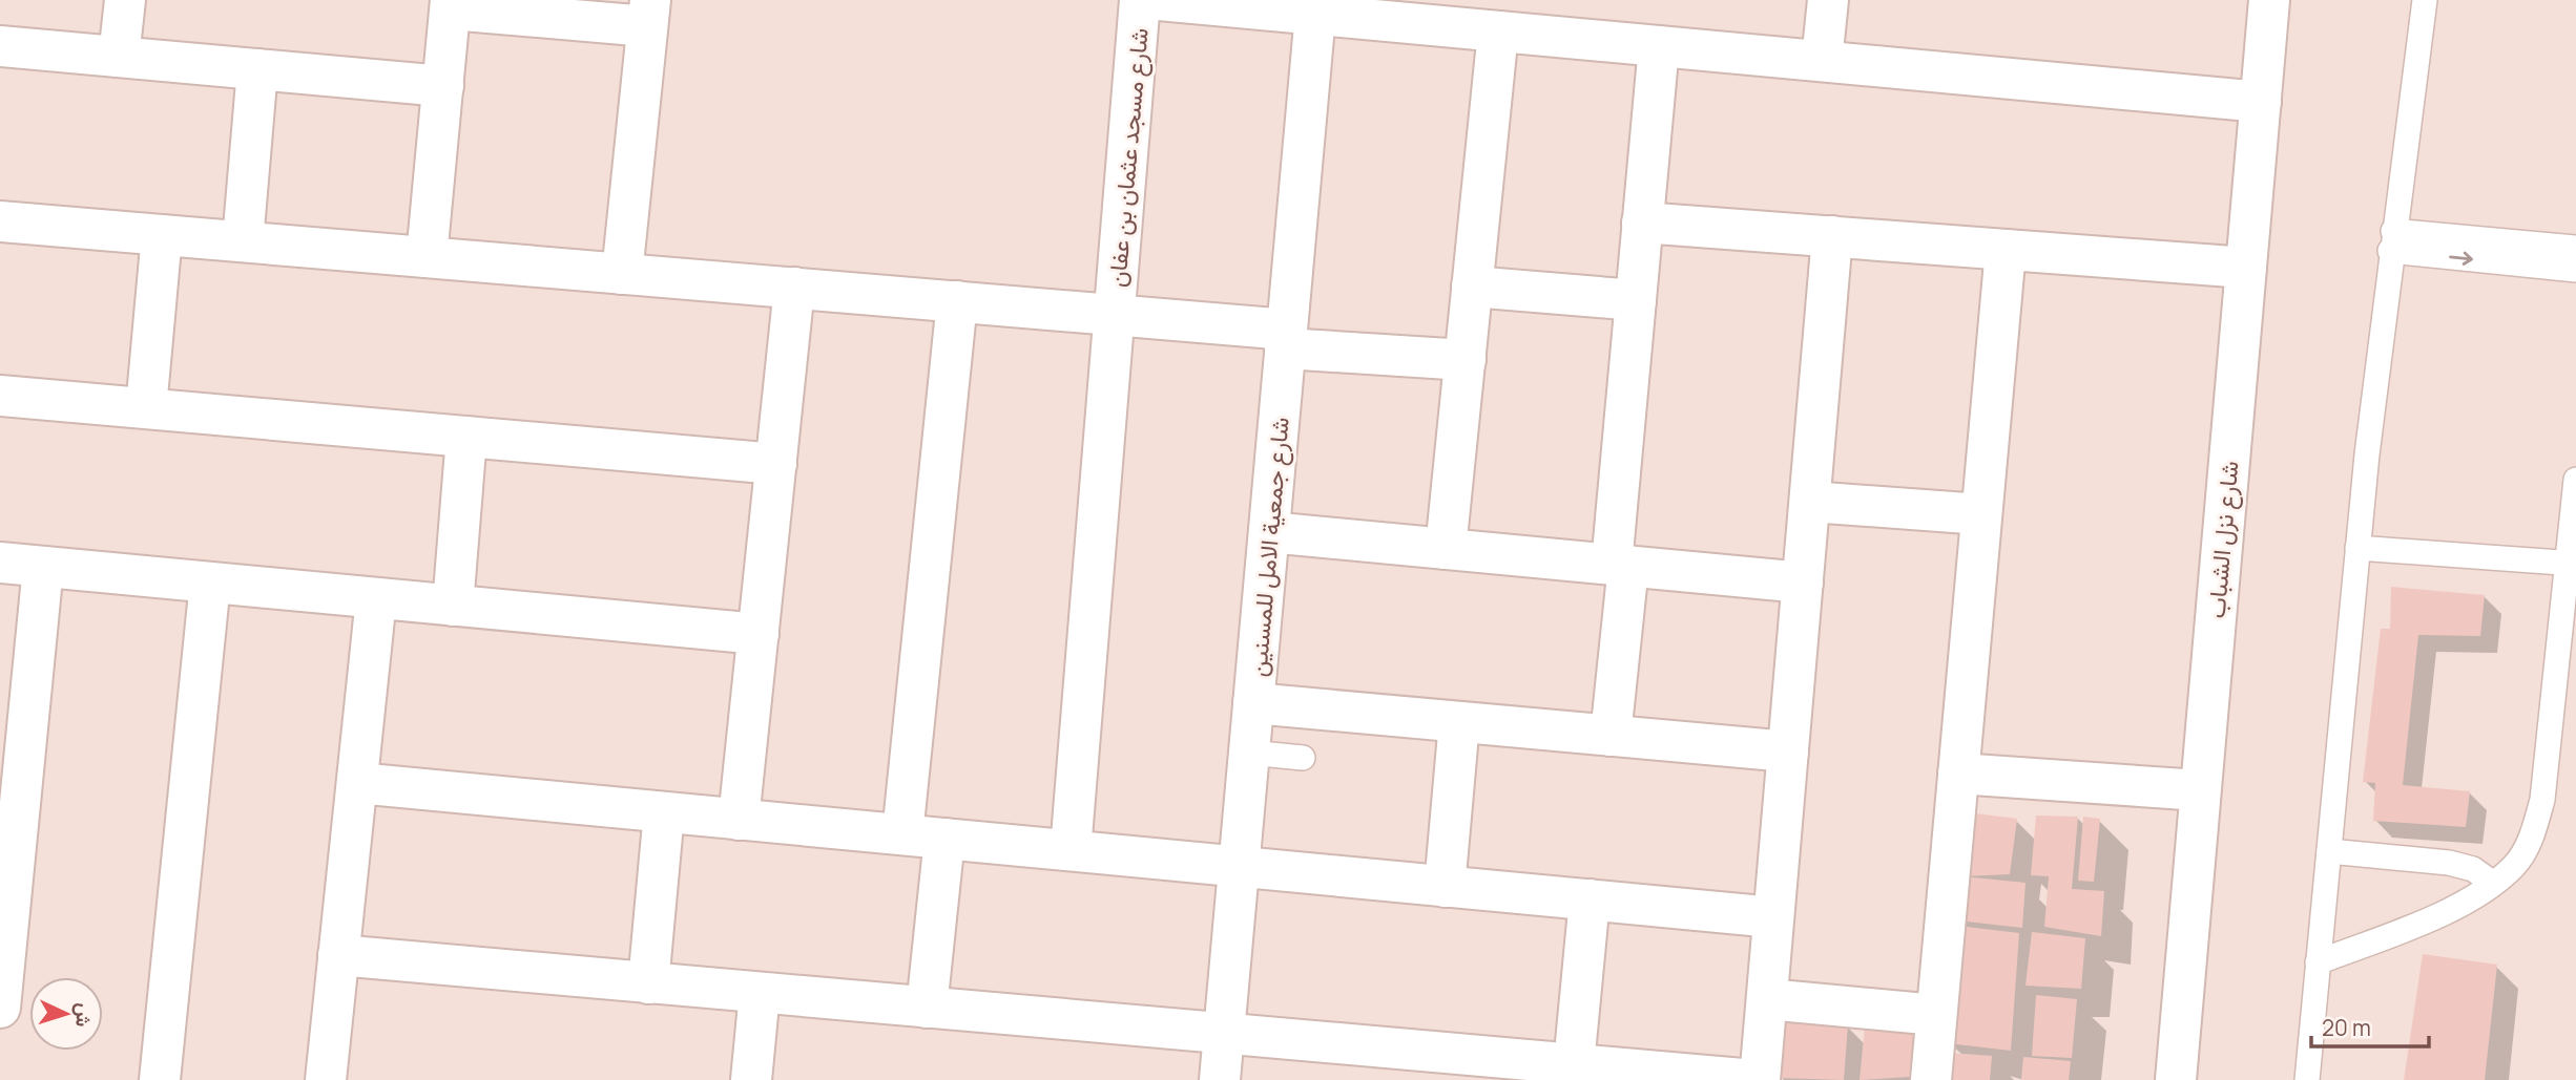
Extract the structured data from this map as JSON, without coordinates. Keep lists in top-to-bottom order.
{
  "streets": {
    "street": ["شارع مسجد عثمان بن عفان", "شارع نزل الشباب", "شارع جمعية الامل للمسنين"]
  },
  "scale_bar": "20 m",
  "north": "right"
}
